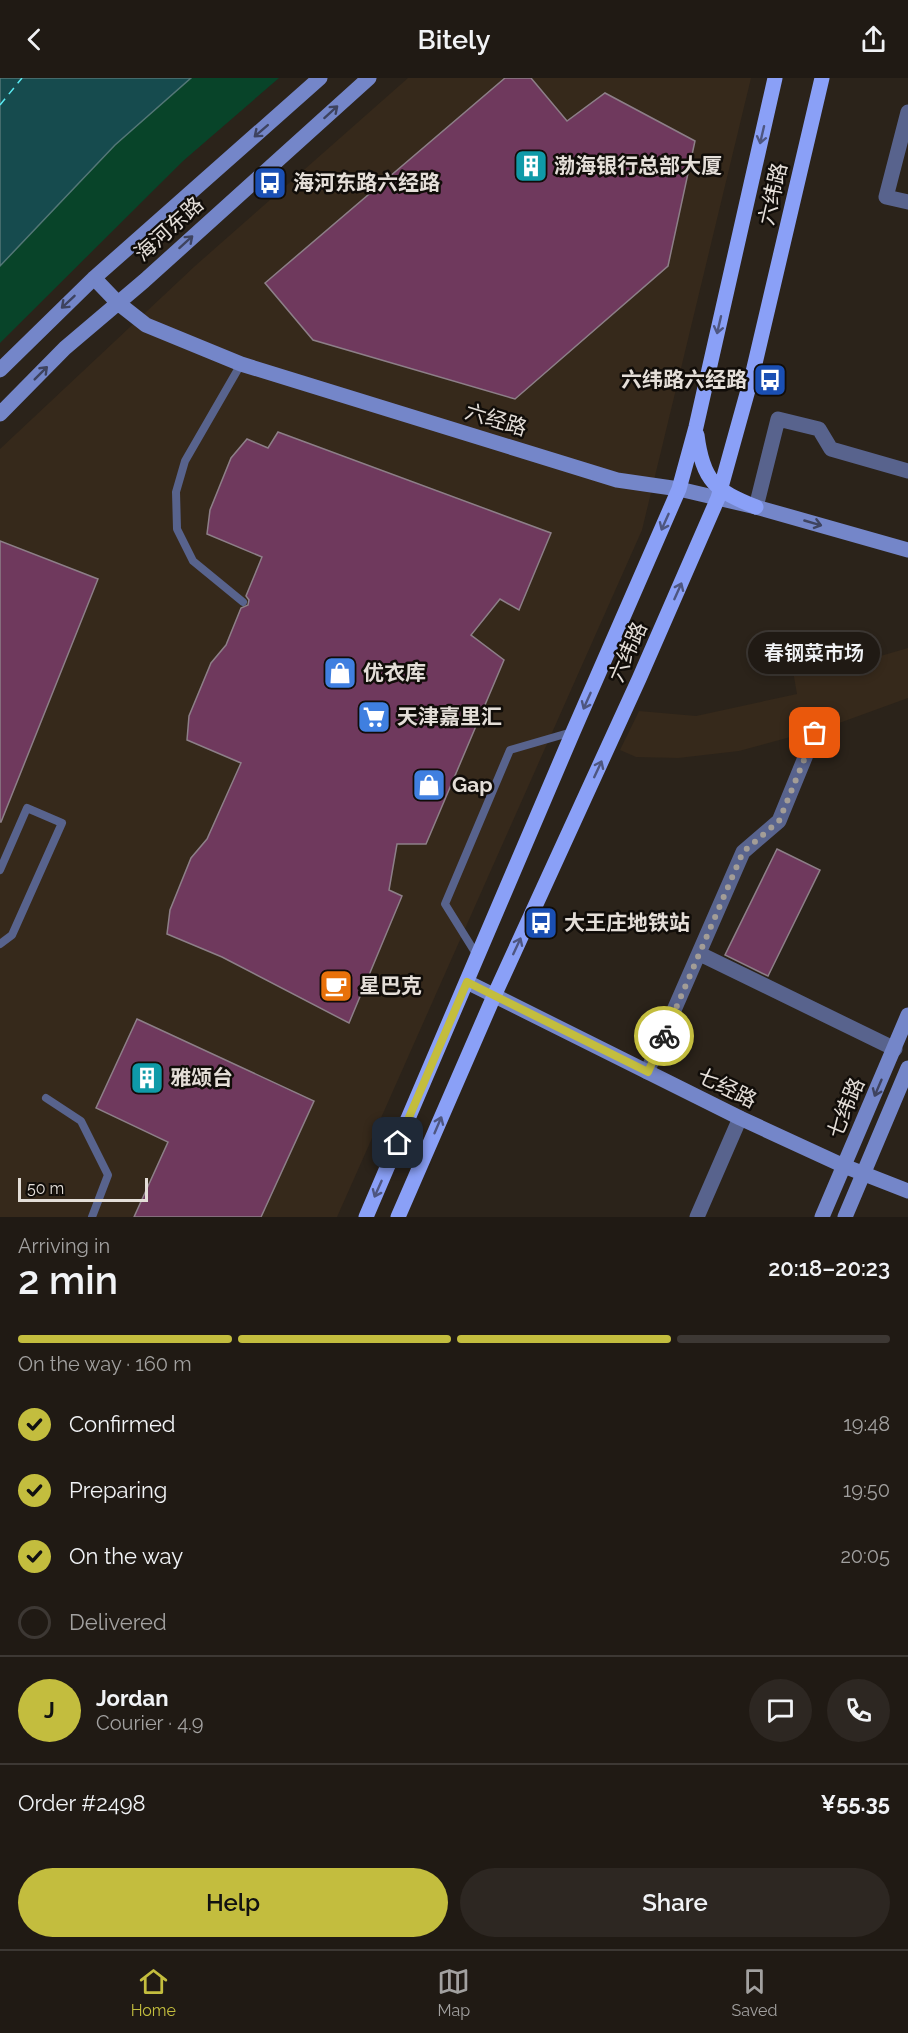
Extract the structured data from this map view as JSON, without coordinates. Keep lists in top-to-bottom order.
{
  "streets": {
    "main road": [
      "六纬路",
      "海河东路",
      "六经路",
      "七经路",
      "七纬路"
    ]
  },
  "crossings": [
    ["六纬路", "六经路"],
    ["六纬路", "七经路"],
    ["海河东路", "六经路"],
    ["七经路", "七纬路"]
  ],
  "places": {
    "building": ["渤海银行总部大厦", "雅颂台"],
    "bus stop": ["海河东路六经路", "六纬路六经路", "大王庄地铁站"],
    "shop": ["优衣库", "Gap"],
    "supermarket": ["天津嘉里汇"],
    "other": ["春钢菜市场"],
    "cafe": ["星巴克"]
  },
  "scale_bar": "50 m",
  "page": {
    "header": "Bitely",
    "bubble": "春钢菜市场",
    "scale": "50 m",
    "heading": ["2 min", "Arriving in", "20:18–20:23"],
    "panel": [
      "Jordan",
      "Courier · 4.9",
      "Order #2498",
      "¥55.35"
    ],
    "bar": "On the way · 160 m",
    "list": [
      ["Confirmed", "19:48"],
      ["Preparing", "19:50"],
      ["On the way", "20:05"],
      "Delivered"
    ],
    "round": "J",
    "buttons": ["Help", "Share"],
    "tabs": ["Home", "Map", "Saved"]
  }
}
